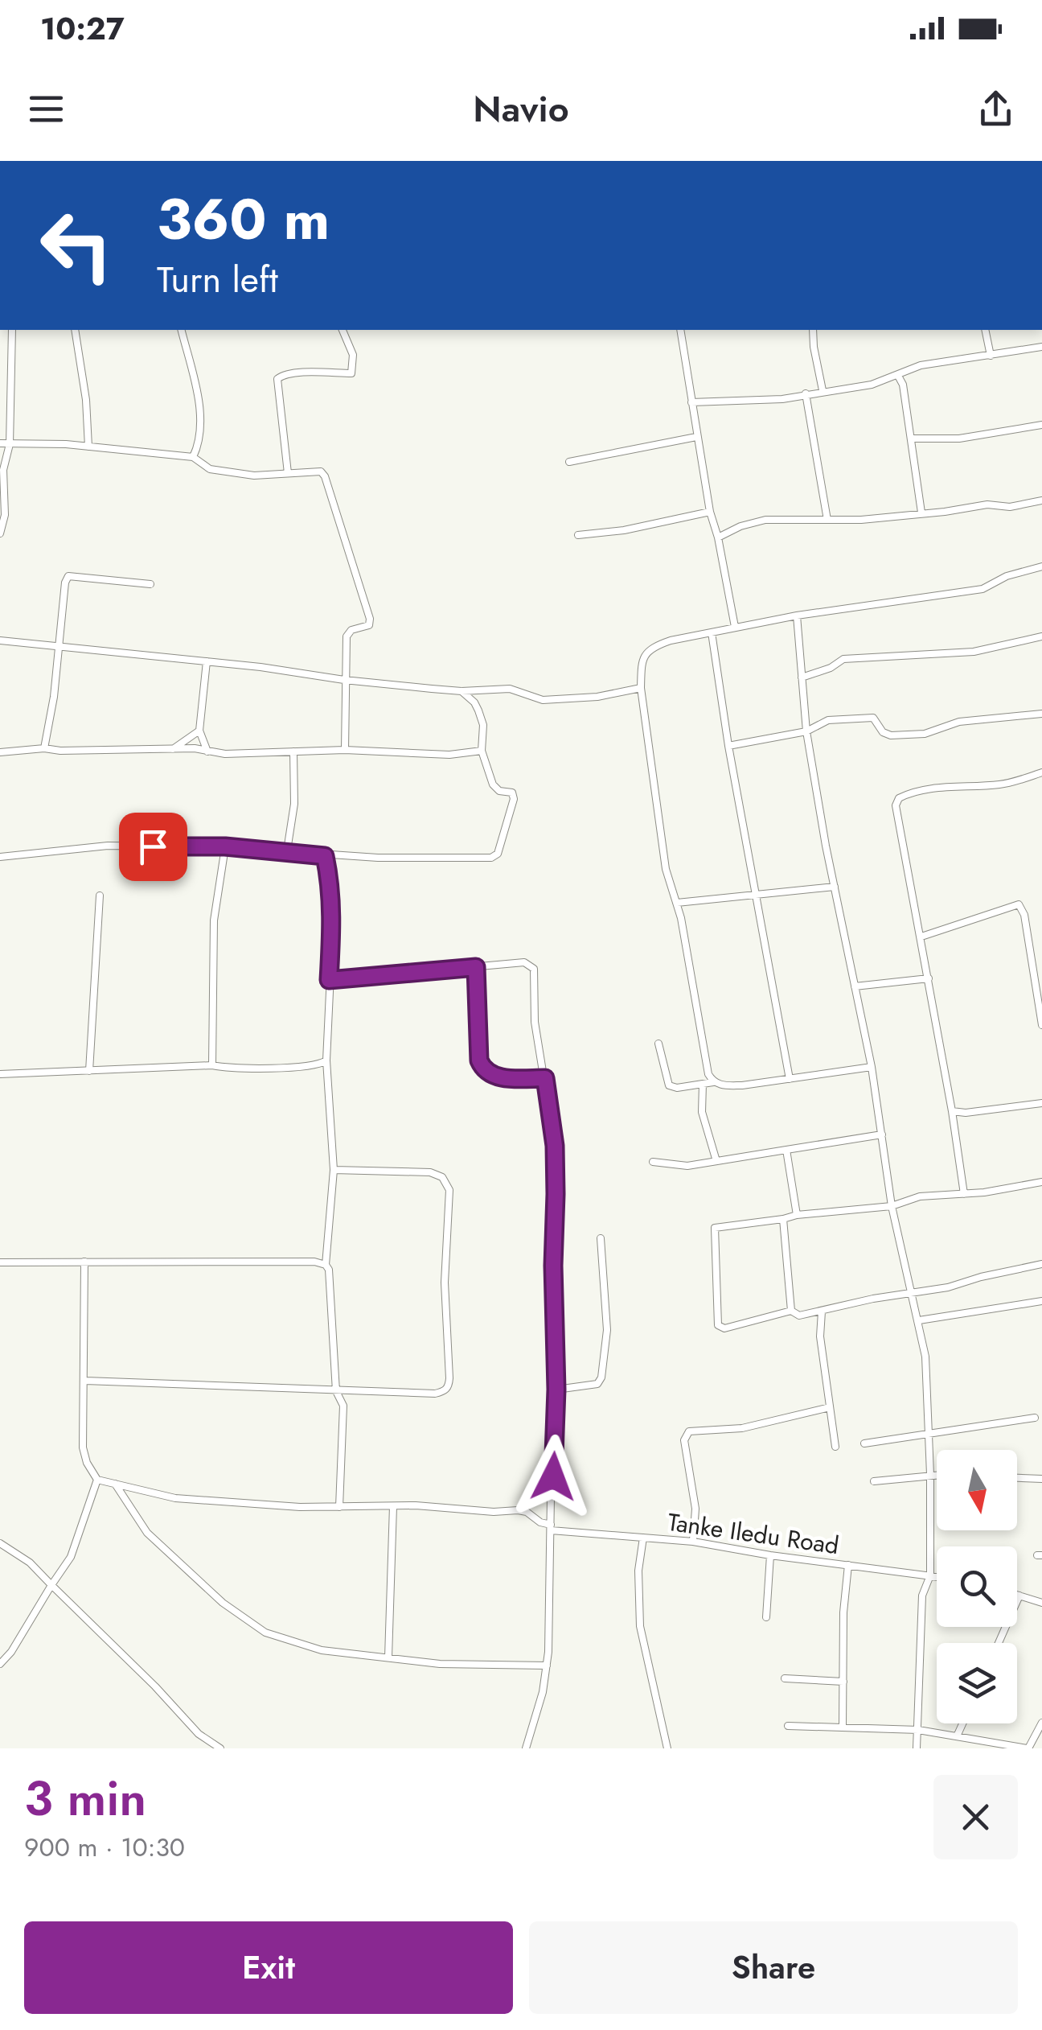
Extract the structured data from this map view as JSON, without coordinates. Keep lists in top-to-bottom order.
{
  "streets": {
    "street": ["Tanke Iledu Road"]
  },
  "north": "bottom",
  "page": {
    "status": "10:27",
    "header": "Navio",
    "turn": ["360 m", "Turn left"],
    "heading": ["3 min", "900 m · 10:30"],
    "buttons": ["Exit", "Share"]
  }
}
